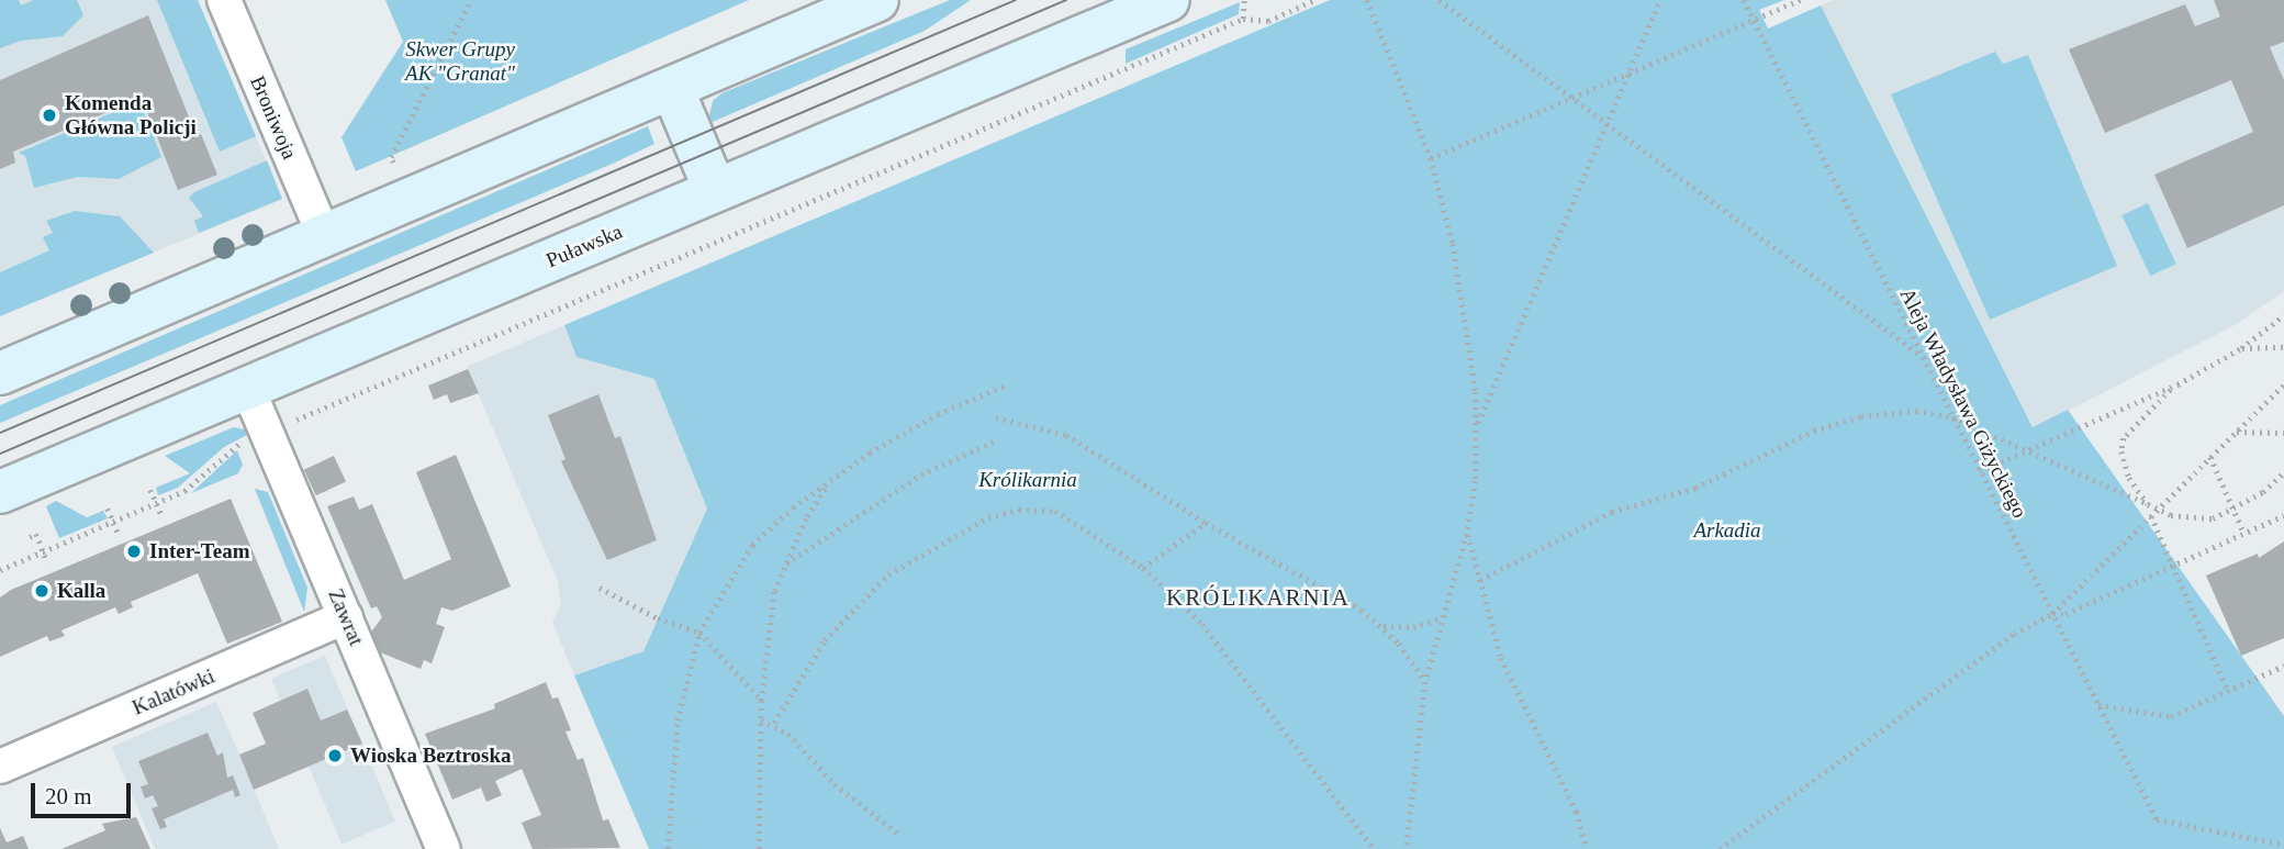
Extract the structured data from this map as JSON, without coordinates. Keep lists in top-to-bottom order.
{
  "streets": {
    "main road": ["Puławska"],
    "street": ["Broniwoja", "Zawrat", "Kalatówki"],
    "path": ["Aleja Władysława Giżyckiego"]
  },
  "crossings": [
    ["Puławska", "Zawrat"],
    ["Zawrat", "Kalatówki"]
  ],
  "districts": ["KRÓLIKARNIA"],
  "parks": ["Skwer Grupy AK \"Granat\"", "Królikarnia", "Arkadia"],
  "places": [
    "Komenda Główna Policji",
    "Inter-Team",
    "Kalla",
    "Wioska Beztroska"
  ],
  "scale_bar": "20 m"
}
